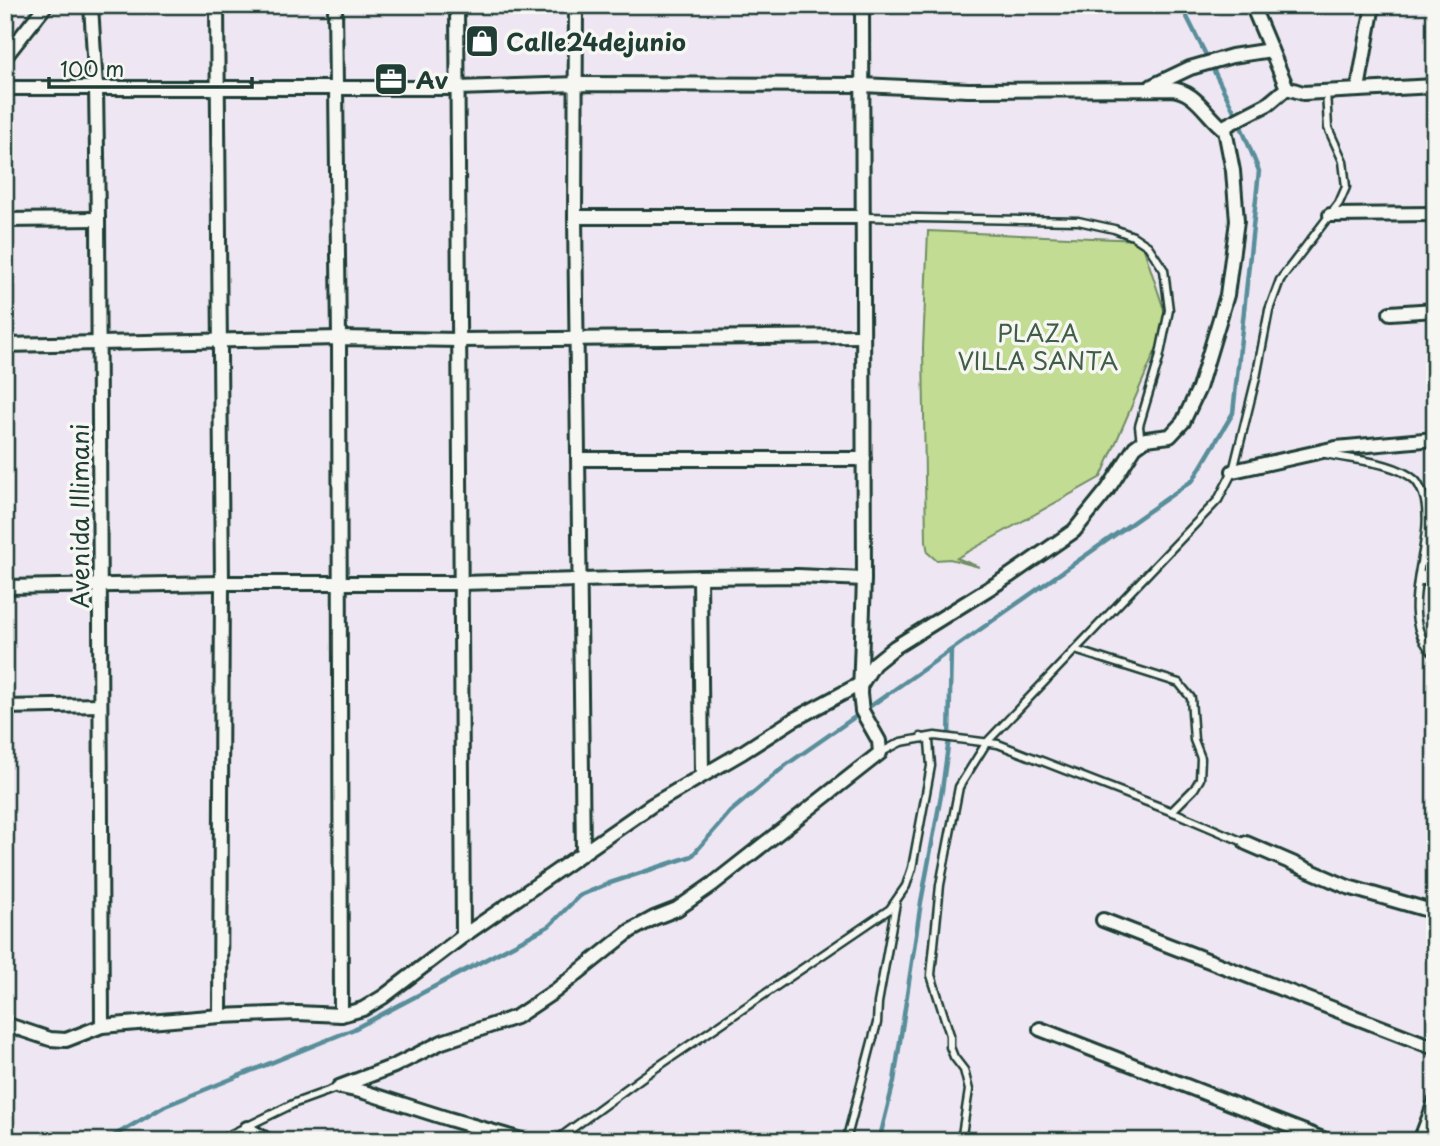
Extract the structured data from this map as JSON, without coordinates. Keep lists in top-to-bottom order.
{
  "streets": {
    "street": ["Avenida Illimani"]
  },
  "parks": ["PLAZA VILLA SANTA"],
  "places": {
    "shop": ["Calle24dejunio"],
    "office": ["Av"]
  },
  "scale_bar": "100 m"
}
